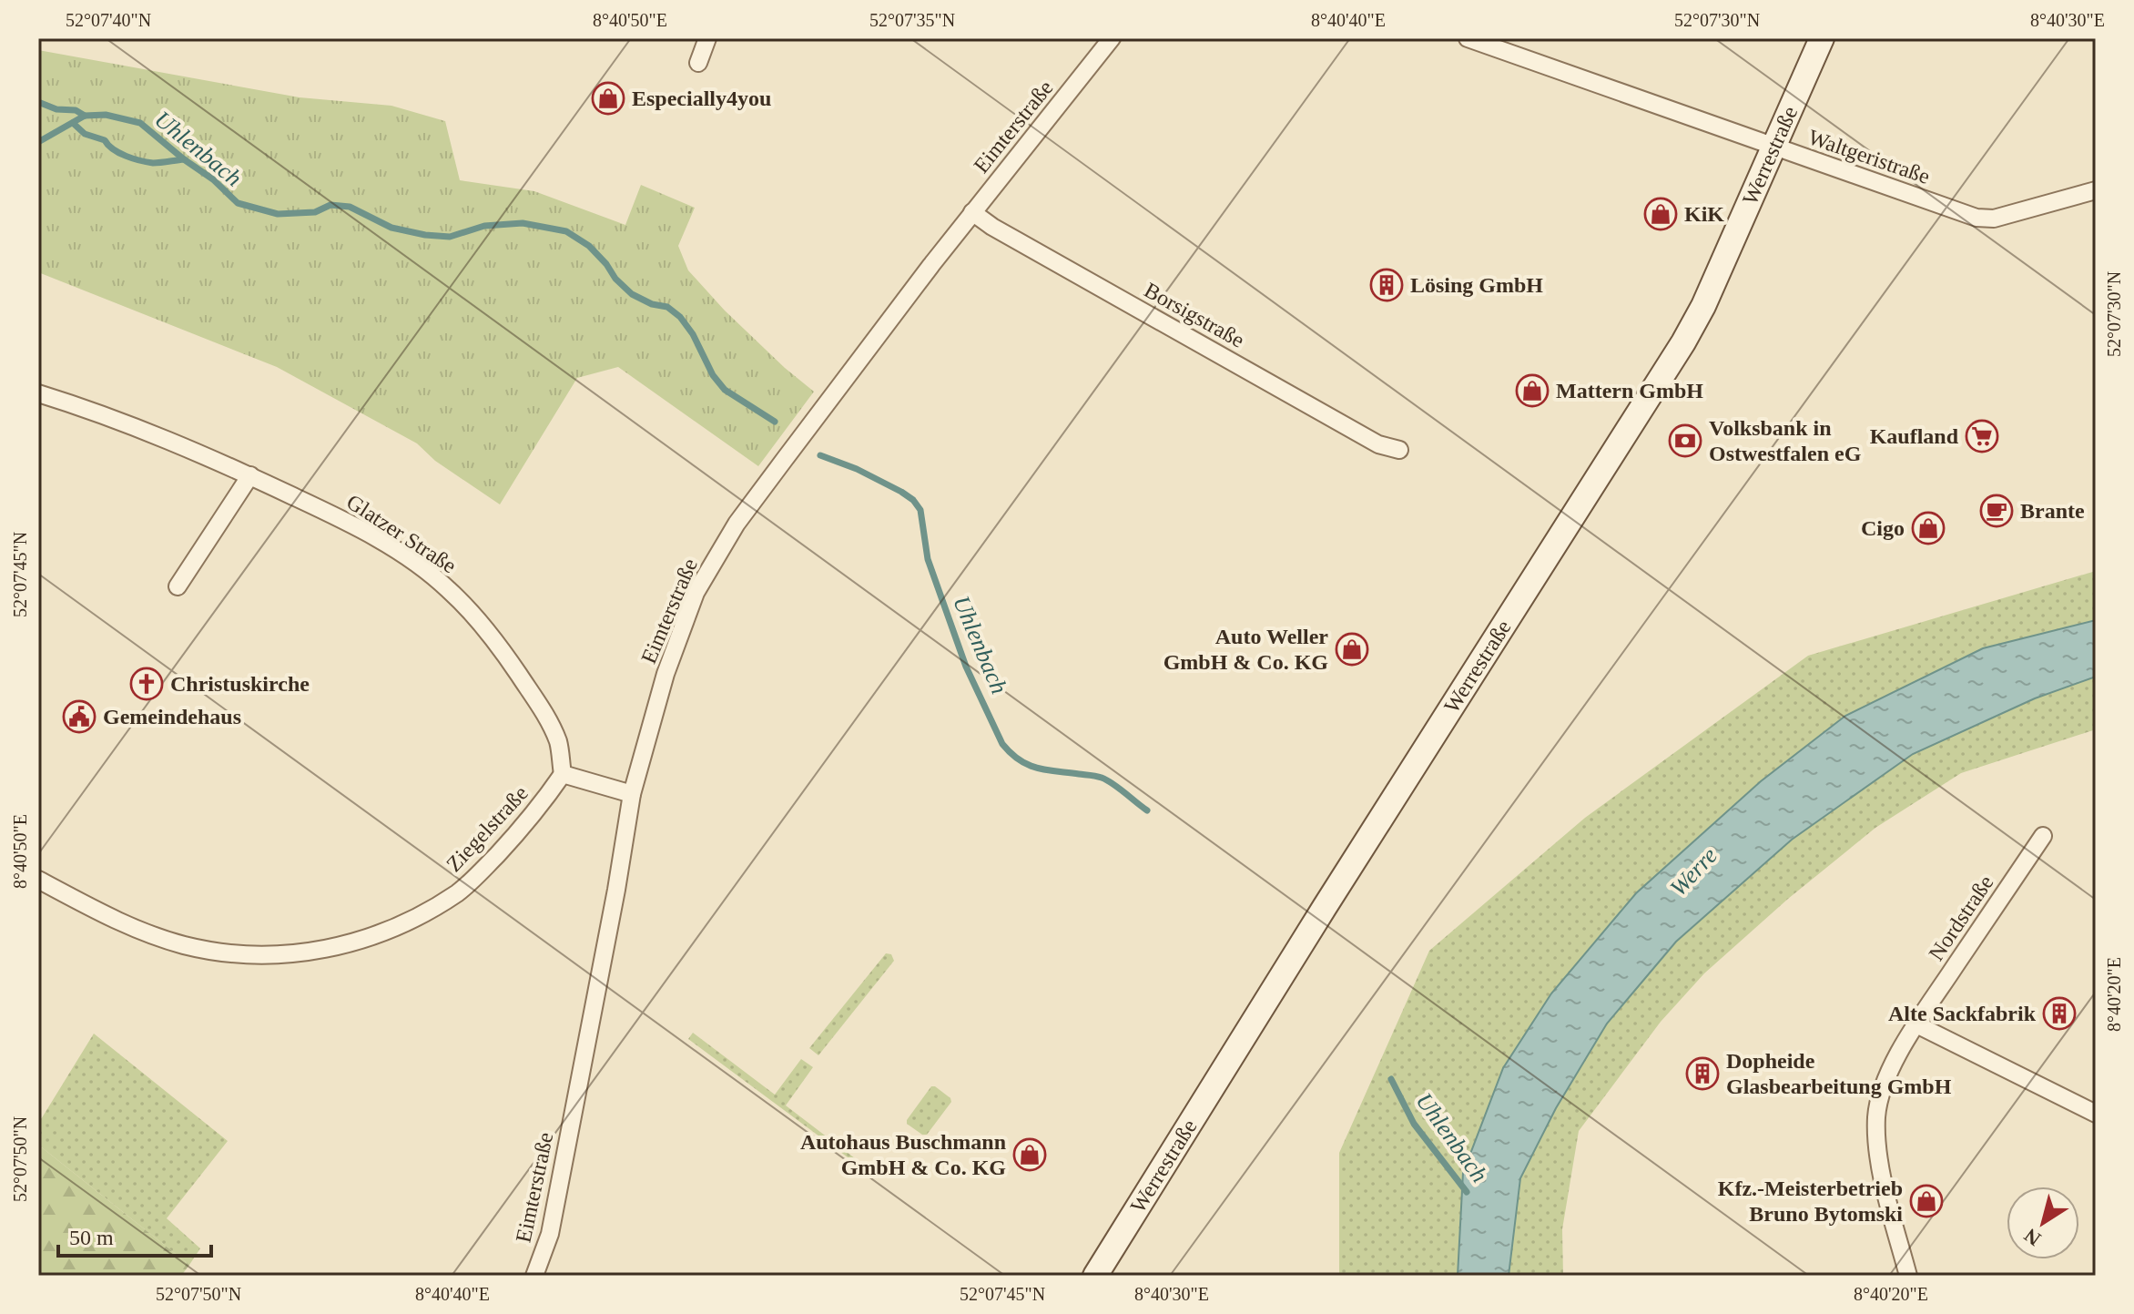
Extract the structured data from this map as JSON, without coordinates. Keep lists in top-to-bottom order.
{
  "streets": {
    "main road": ["Werrestraße"],
    "street": [
      "Eimterstraße",
      "Waltgeristraße",
      "Borsigstraße",
      "Glatzer Straße",
      "Ziegelstraße",
      "Nordstraße"
    ]
  },
  "crossings": [
    ["Eimterstraße", "Borsigstraße"],
    ["Werrestraße", "Waltgeristraße"],
    ["Glatzer Straße", "Ziegelstraße"]
  ],
  "water": ["Uhlenbach", "Werre"],
  "places": {
    "shop": [
      "Especially4you",
      "KiK",
      "Mattern GmbH",
      "Cigo",
      "Auto Weller GmbH & Co. KG",
      "Autohaus Buschmann GmbH & Co. KG",
      "Kfz.-Meisterbetrieb Bruno Bytomski"
    ],
    "building": ["Lösing GmbH", "Alte Sackfabrik", "Dopheide Glasbearbeitung GmbH"],
    "supermarket": ["Kaufland"],
    "bank": ["Volksbank in Ostwestfalen eG"],
    "cafe": ["Brante"],
    "church": ["Christuskirche"],
    "public building": ["Gemeindehaus"]
  },
  "scale_bar": "50 m",
  "north": "bottom left",
  "coordinates": [
    "52°07'40\"N",
    "8°40'50\"E",
    "52°07'35\"N",
    "8°40'40\"E",
    "52°07'30\"N",
    "8°40'30\"E",
    "52°07'45\"N",
    "8°40'20\"E",
    "52°07'50\"N"
  ]
}
